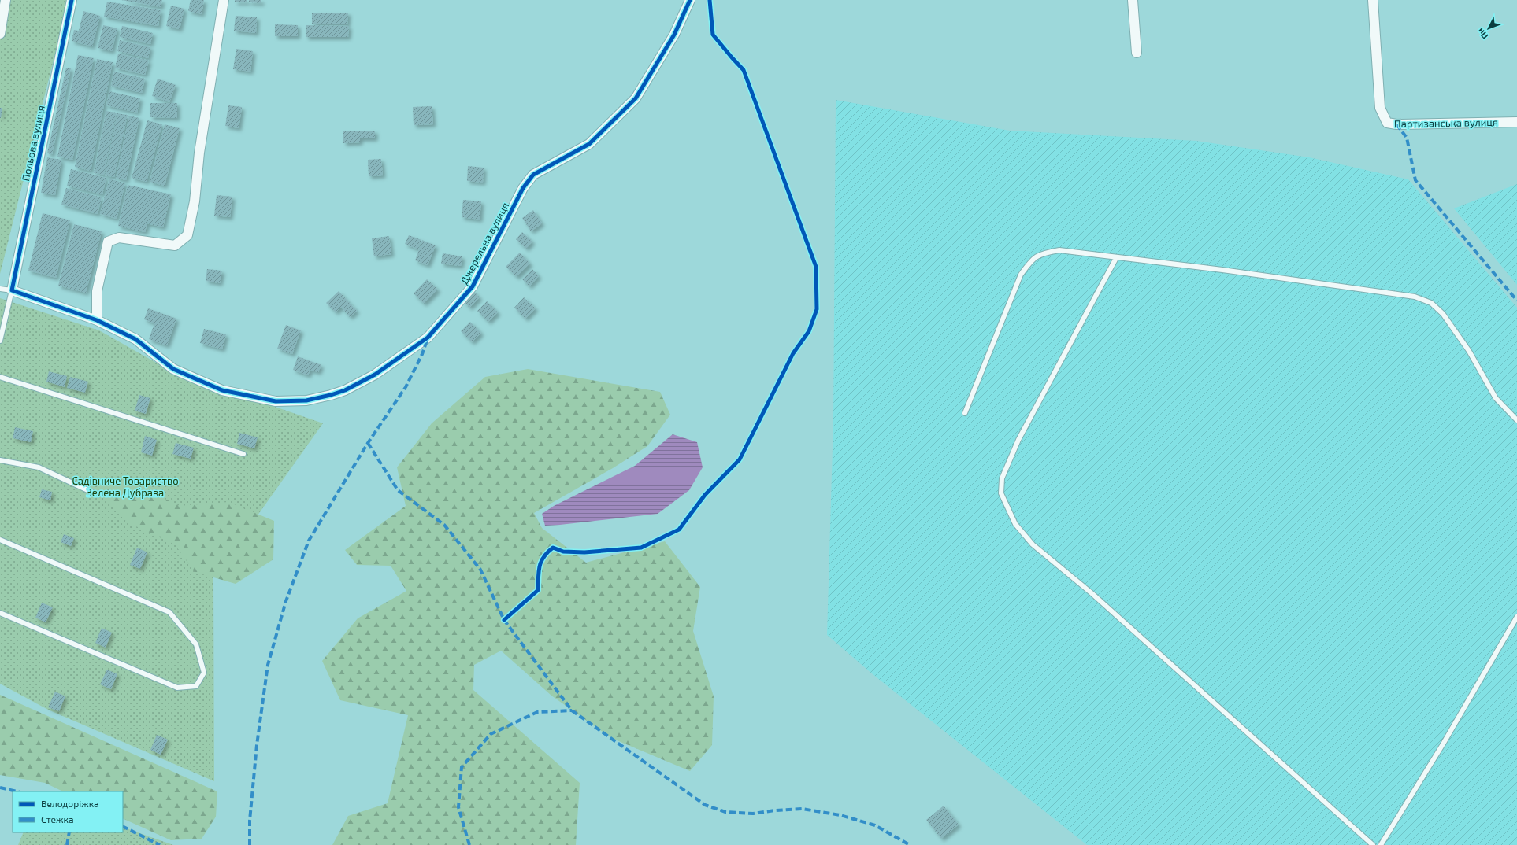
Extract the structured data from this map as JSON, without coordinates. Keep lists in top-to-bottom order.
{
  "streets": {
    "street": ["Партизанська вулиця", "Польова вулиця", "Джерельна вулиця"]
  },
  "crossings": [
    ["Польова вулиця", "Джерельна вулиця"]
  ],
  "parks": ["Садівниче Товариство Зелена Дубрава"],
  "legend": ["Велодоріжка", "Стежка"],
  "north": "bottom left"
}
